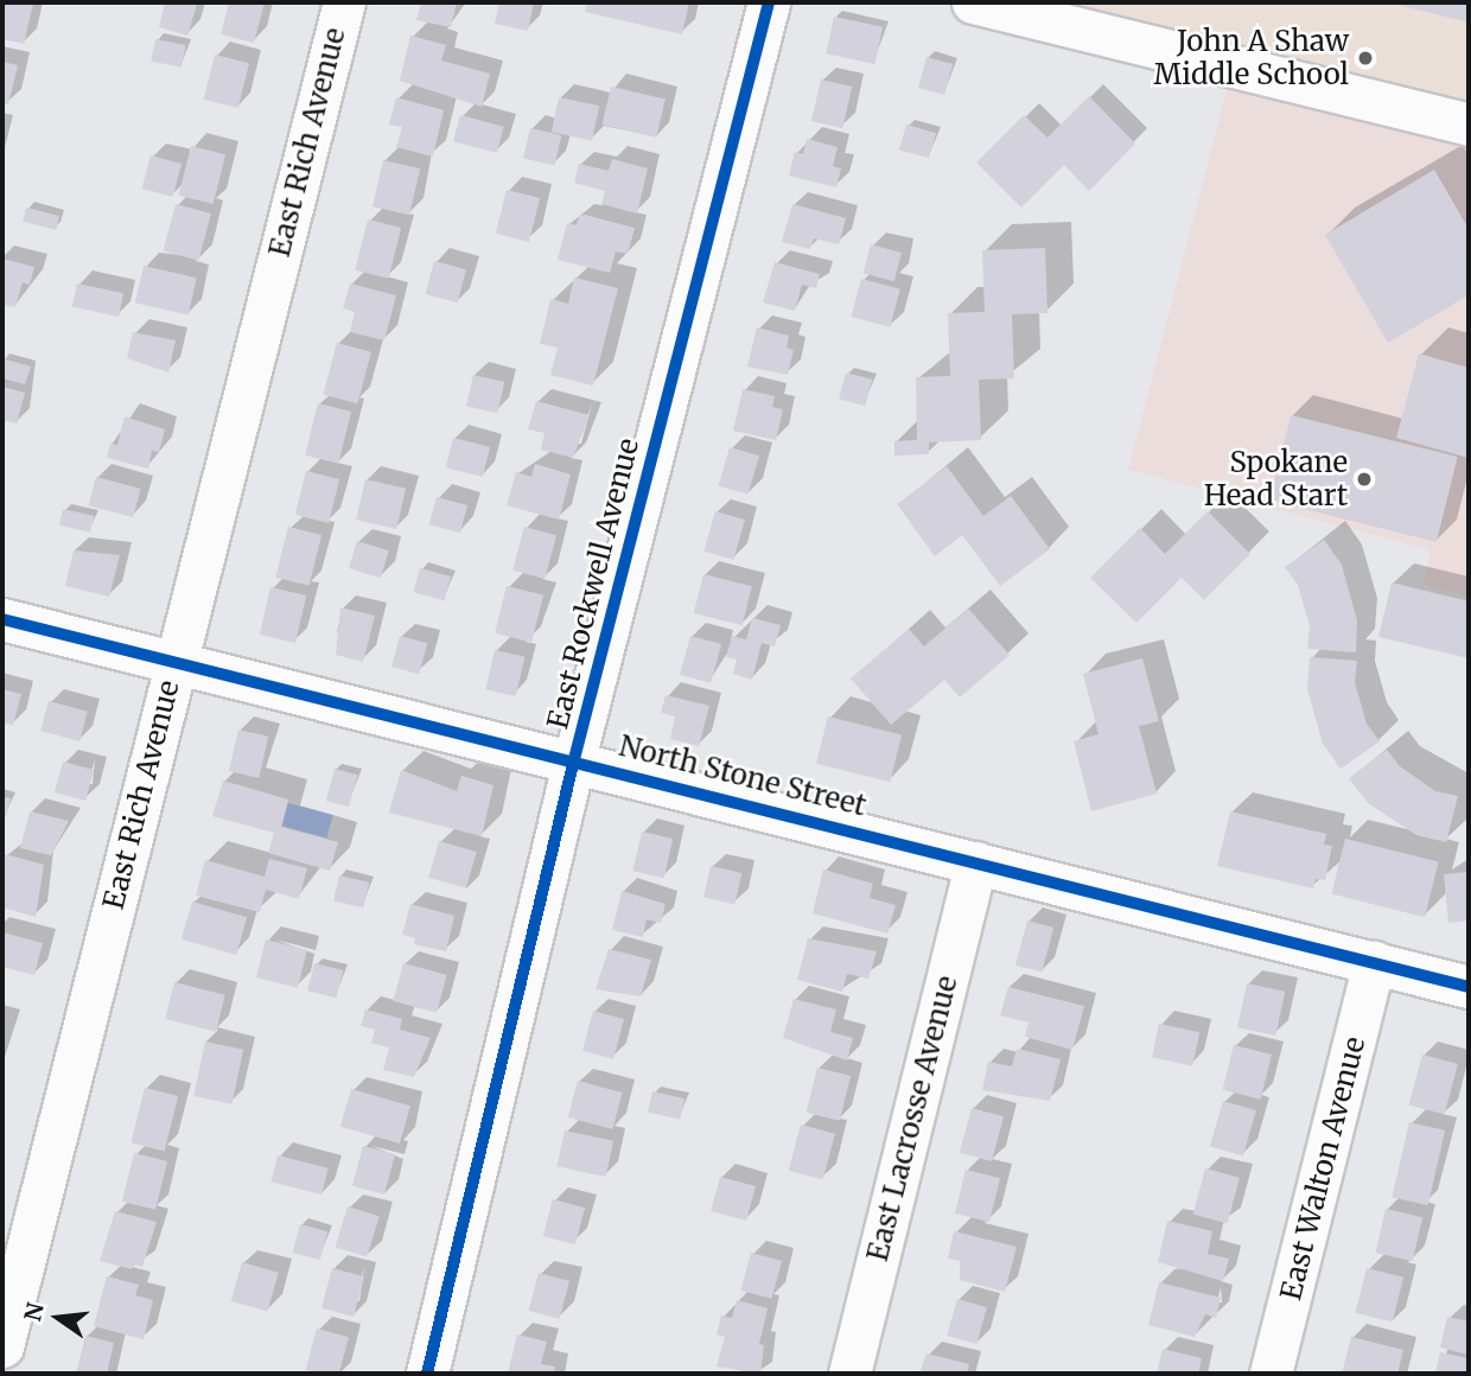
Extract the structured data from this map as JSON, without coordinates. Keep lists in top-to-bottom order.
{
  "streets": {
    "street": [
      "East Rich Avenue",
      "East Rockwell Avenue",
      "North Stone Street",
      "East Lacrosse Avenue",
      "East Walton Avenue"
    ]
  },
  "crossings": [
    ["East Rich Avenue", "North Stone Street"],
    ["East Rockwell Avenue", "North Stone Street"],
    ["North Stone Street", "East Lacrosse Avenue"],
    ["North Stone Street", "East Walton Avenue"]
  ],
  "places": ["John A Shaw Middle School", "Spokane Head Start"],
  "north": "left"
}
